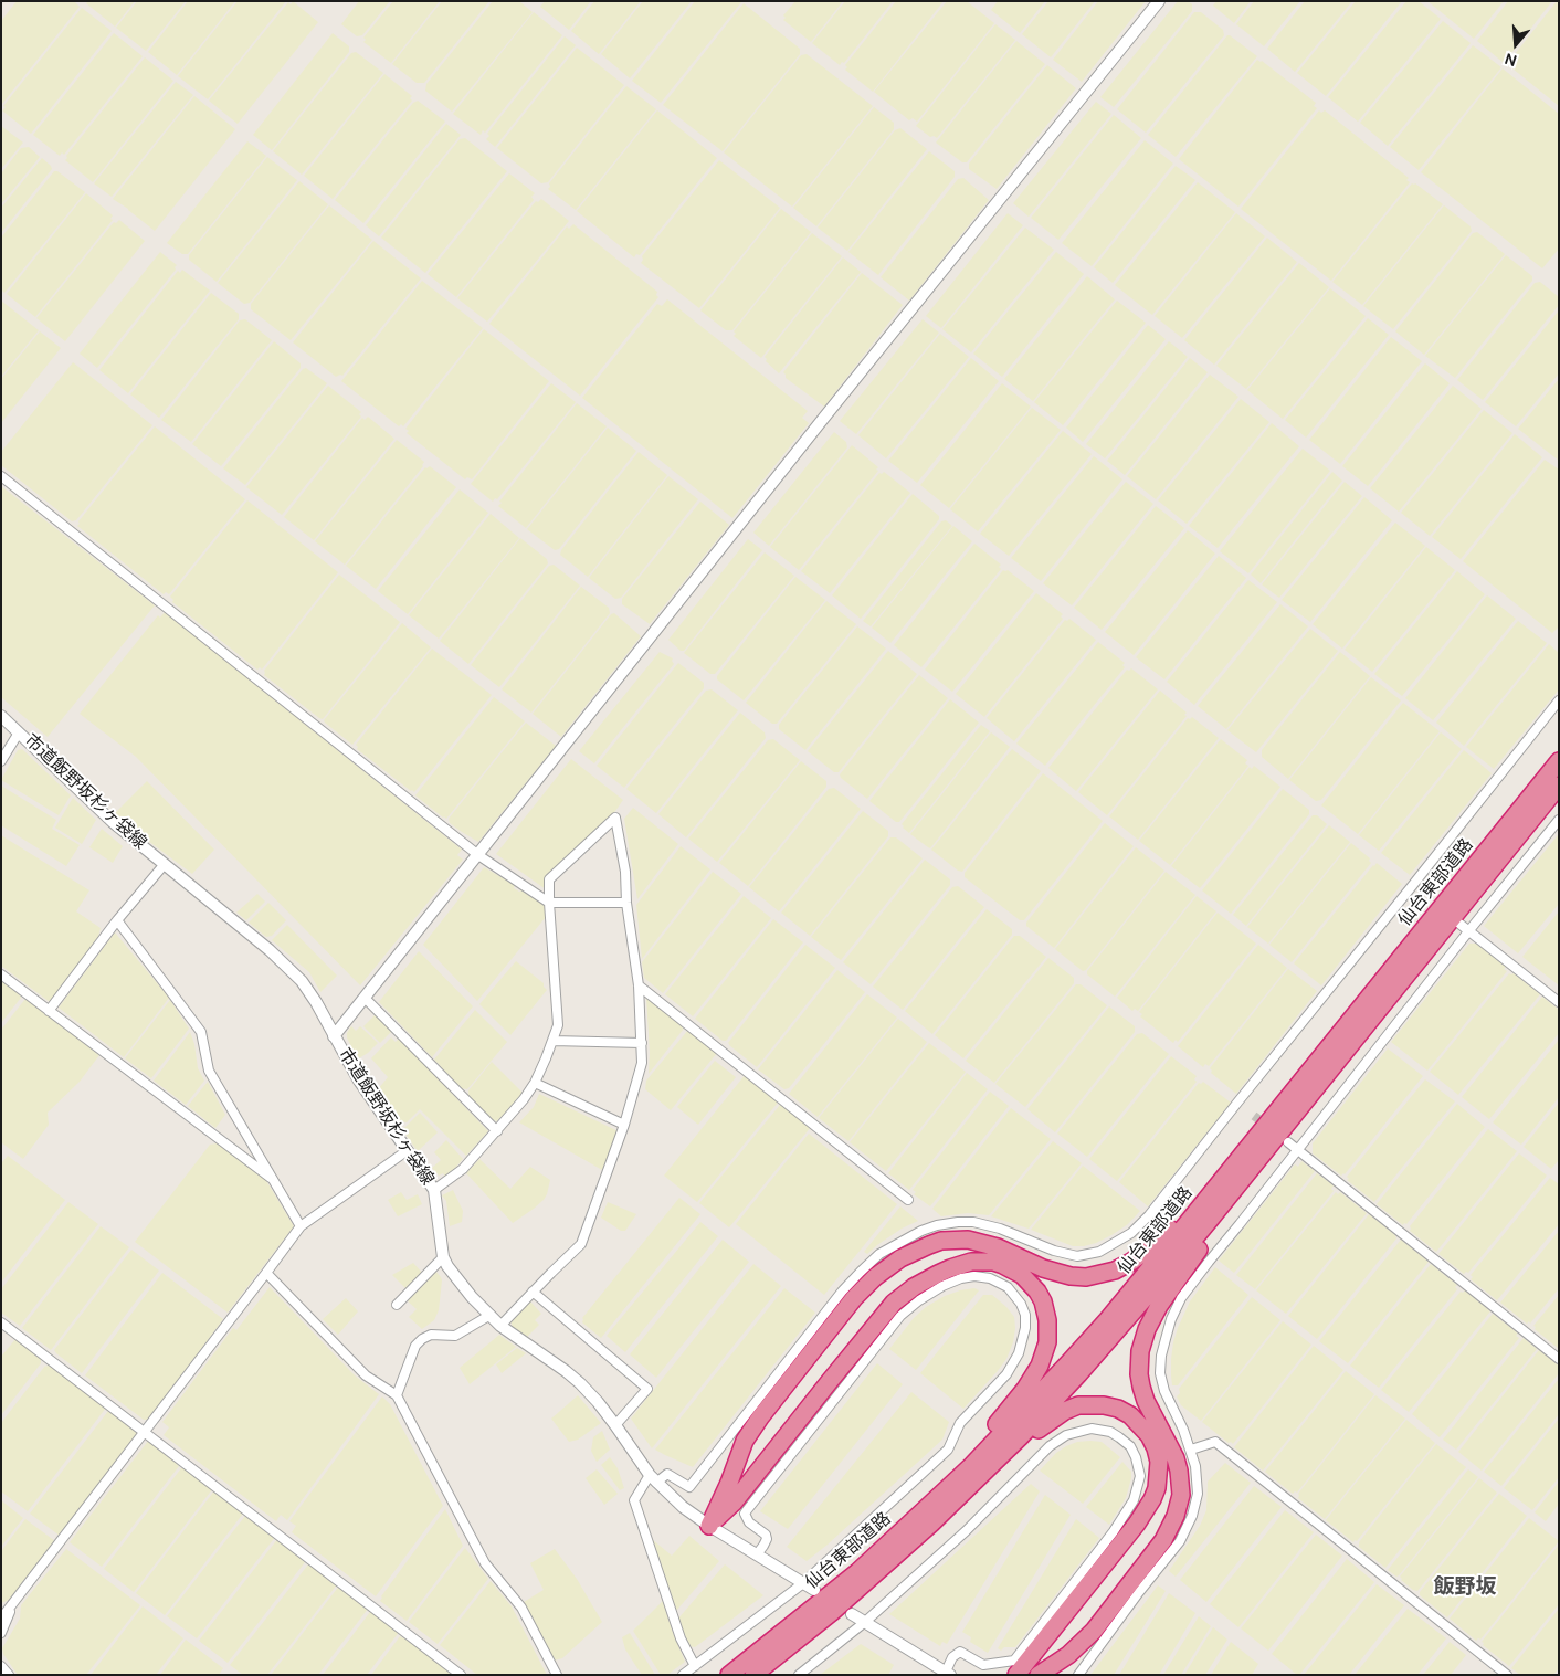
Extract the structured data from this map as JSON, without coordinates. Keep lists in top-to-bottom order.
{
  "streets": {
    "highway": ["仙台東部道路"],
    "street": ["市道飯野坂杉ヶ袋線"]
  },
  "districts": ["飯野坂"],
  "north": "bottom"
}
